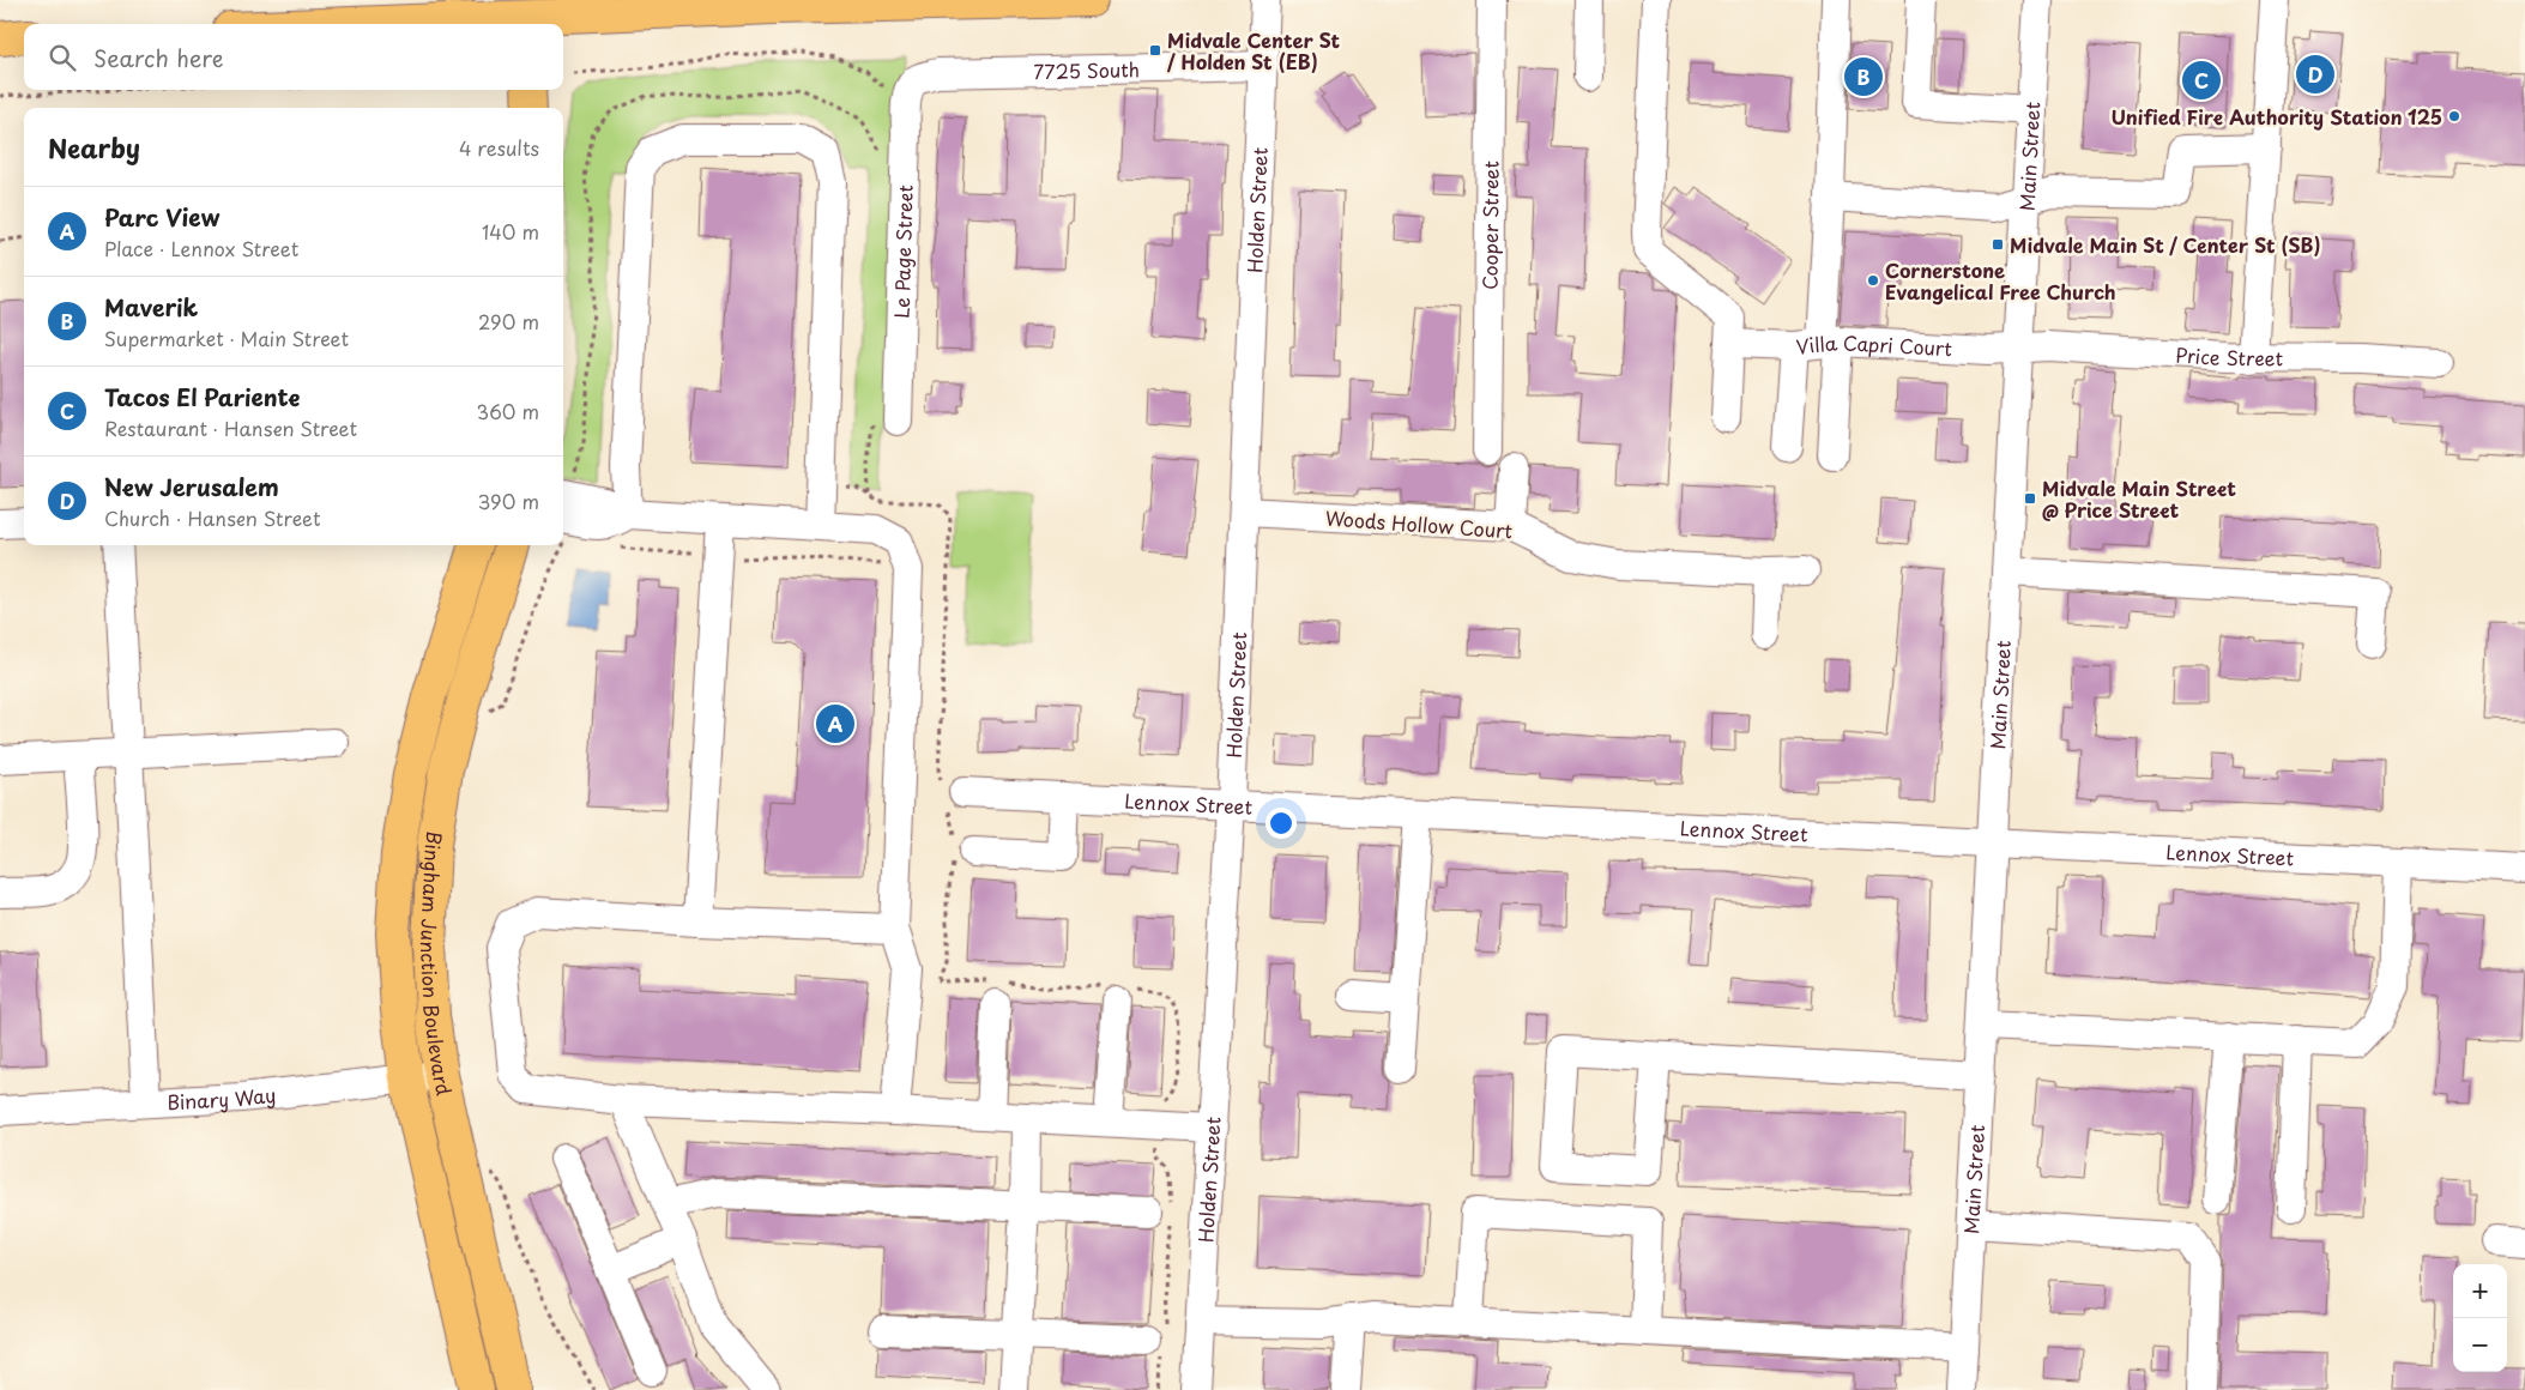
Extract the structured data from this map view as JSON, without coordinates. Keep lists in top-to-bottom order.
{
  "streets": {
    "main road": ["Bingham Junction Boulevard"],
    "street": [
      "7725 South",
      "Main Street",
      "Holden Street",
      "Cooper Street",
      "Le Page Street",
      "Villa Capri Court",
      "Price Street",
      "Woods Hollow Court",
      "Lennox Street",
      "Binary Way"
    ]
  },
  "crossings": [
    ["7725 South", "Holden Street"],
    ["7725 South", "Le Page Street"],
    ["Main Street", "Villa Capri Court"],
    ["Main Street", "Price Street"],
    ["Main Street", "Lennox Street"],
    ["Holden Street", "Woods Hollow Court"],
    ["Holden Street", "Lennox Street"],
    ["Villa Capri Court", "Price Street"],
    ["Bingham Junction Boulevard", "Binary Way"]
  ],
  "places": {
    "transit": ["Midvale Center St / Holden St (EB)", "Midvale Main St / Center St (SB)", "Midvale Main Street @ Price Street"],
    "other": ["Unified Fire Authority Station 125", "Cornerstone Evangelical Free Church"]
  },
  "page": {
    "search": "Search here",
    "pins": [
      "D",
      "B",
      "C",
      "A"
    ],
    "heading": ["Nearby", "4 results"],
    "list": [
      {
        "mark": "A",
        "name": "Parc View",
        "note": "Place · Lennox Street",
        "value": "140 m"
      },
      {
        "mark": "B",
        "name": "Maverik",
        "note": "Supermarket · Main Street",
        "value": "290 m"
      },
      {
        "mark": "C",
        "name": "Tacos El Pariente",
        "note": "Restaurant · Hansen Street",
        "value": "360 m"
      },
      {
        "mark": "D",
        "name": "New Jerusalem",
        "note": "Church · Hansen Street",
        "value": "390 m"
      }
    ],
    "map_buttons": ["+", "−"]
  }
}
